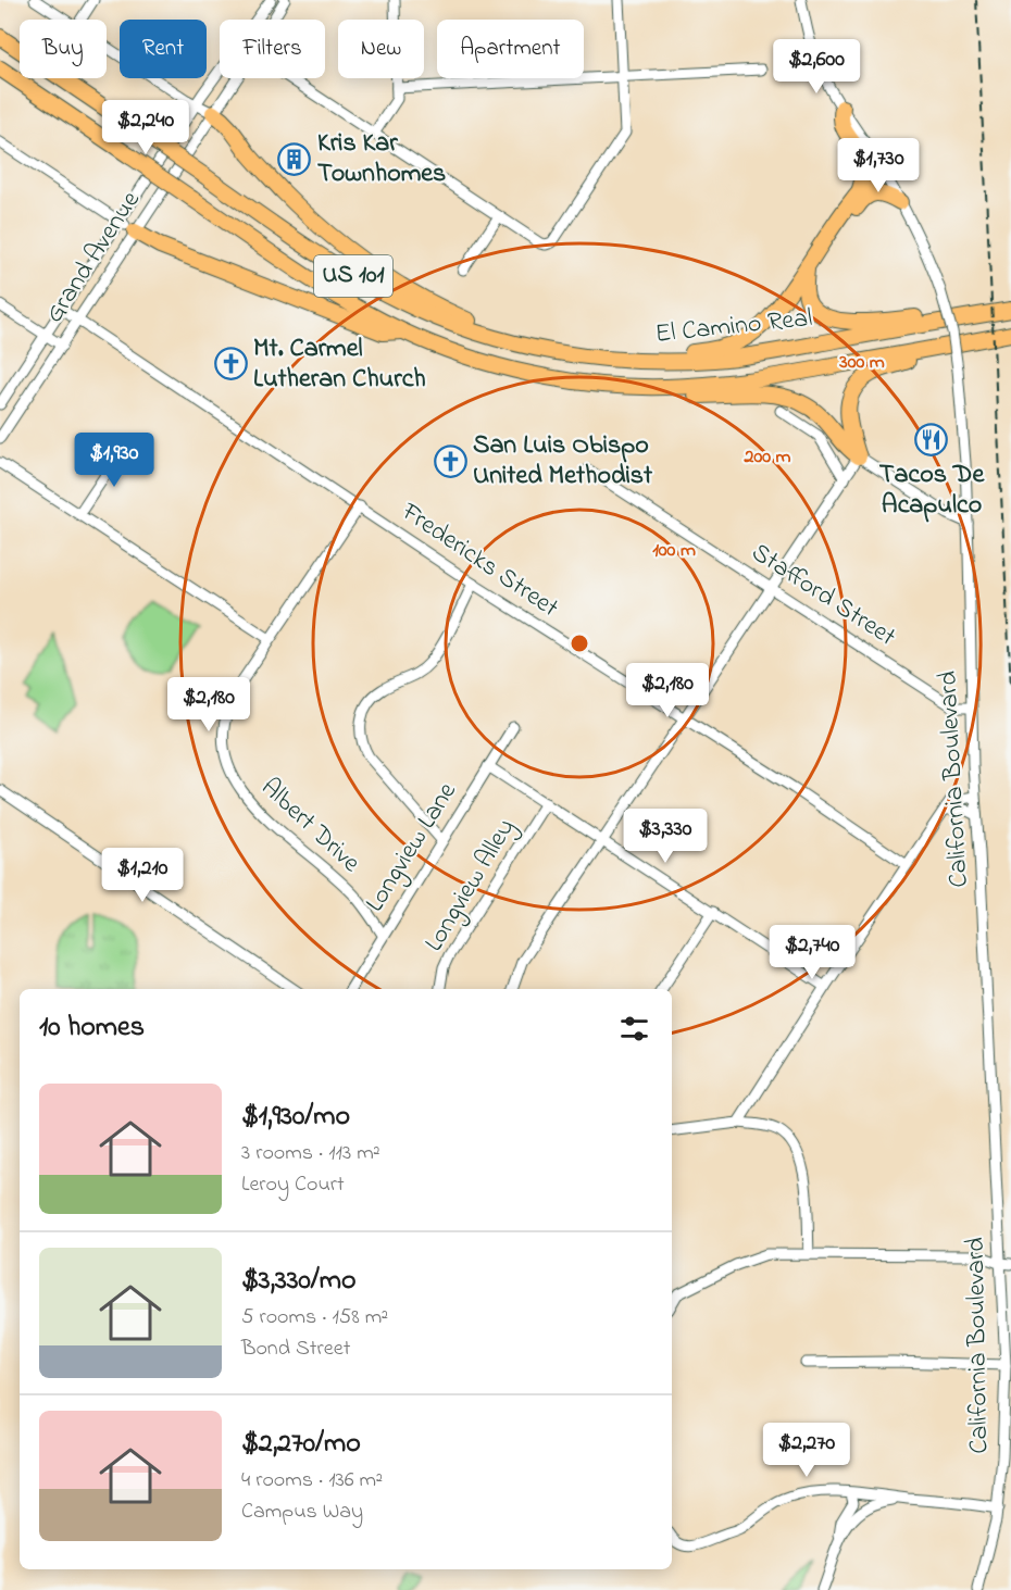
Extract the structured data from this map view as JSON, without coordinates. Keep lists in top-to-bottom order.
{
  "streets": {
    "highway": ["US 101", "El Camino Real"],
    "street": [
      "Grand Avenue",
      "Fredericks Street",
      "Stafford Street",
      "California Boulevard",
      "Albert Drive",
      "Longview Lane",
      "Longview Alley"
    ]
  },
  "crossings": [
    ["Grand Avenue", "Fredericks Street"],
    ["Fredericks Street", "Albert Drive"],
    ["Stafford Street", "California Boulevard"],
    ["Albert Drive", "Longview Lane"]
  ],
  "places": {
    "building": ["Kris Kar Townhomes"],
    "church": ["Mt. Carmel Lutheran Church", "San Luis Obispo United Methodist"],
    "restaurant": ["Tacos De Acapulco"]
  },
  "page": {
    "chip": [
      "Buy",
      "Rent",
      "Filters",
      "New",
      "Apartment"
    ],
    "price": [
      "$2,600",
      "$2,240",
      "$1,730",
      "$1,930",
      "$2,180",
      "$2,180",
      "$3,330",
      "$1,210",
      "$2,740",
      "$2,270"
    ],
    "heading": "10 homes",
    "list": [
      {
        "name": "$1,930/mo",
        "note": "3 rooms · 113 m² · Leroy Court"
      },
      {
        "name": "$3,330/mo",
        "note": "5 rooms · 158 m² · Bond Street"
      },
      {
        "name": "$2,270/mo",
        "note": "4 rooms · 136 m² · Campus Way"
      }
    ]
  },
  "rings": ["300 m", "200 m", "100 m"]
}
